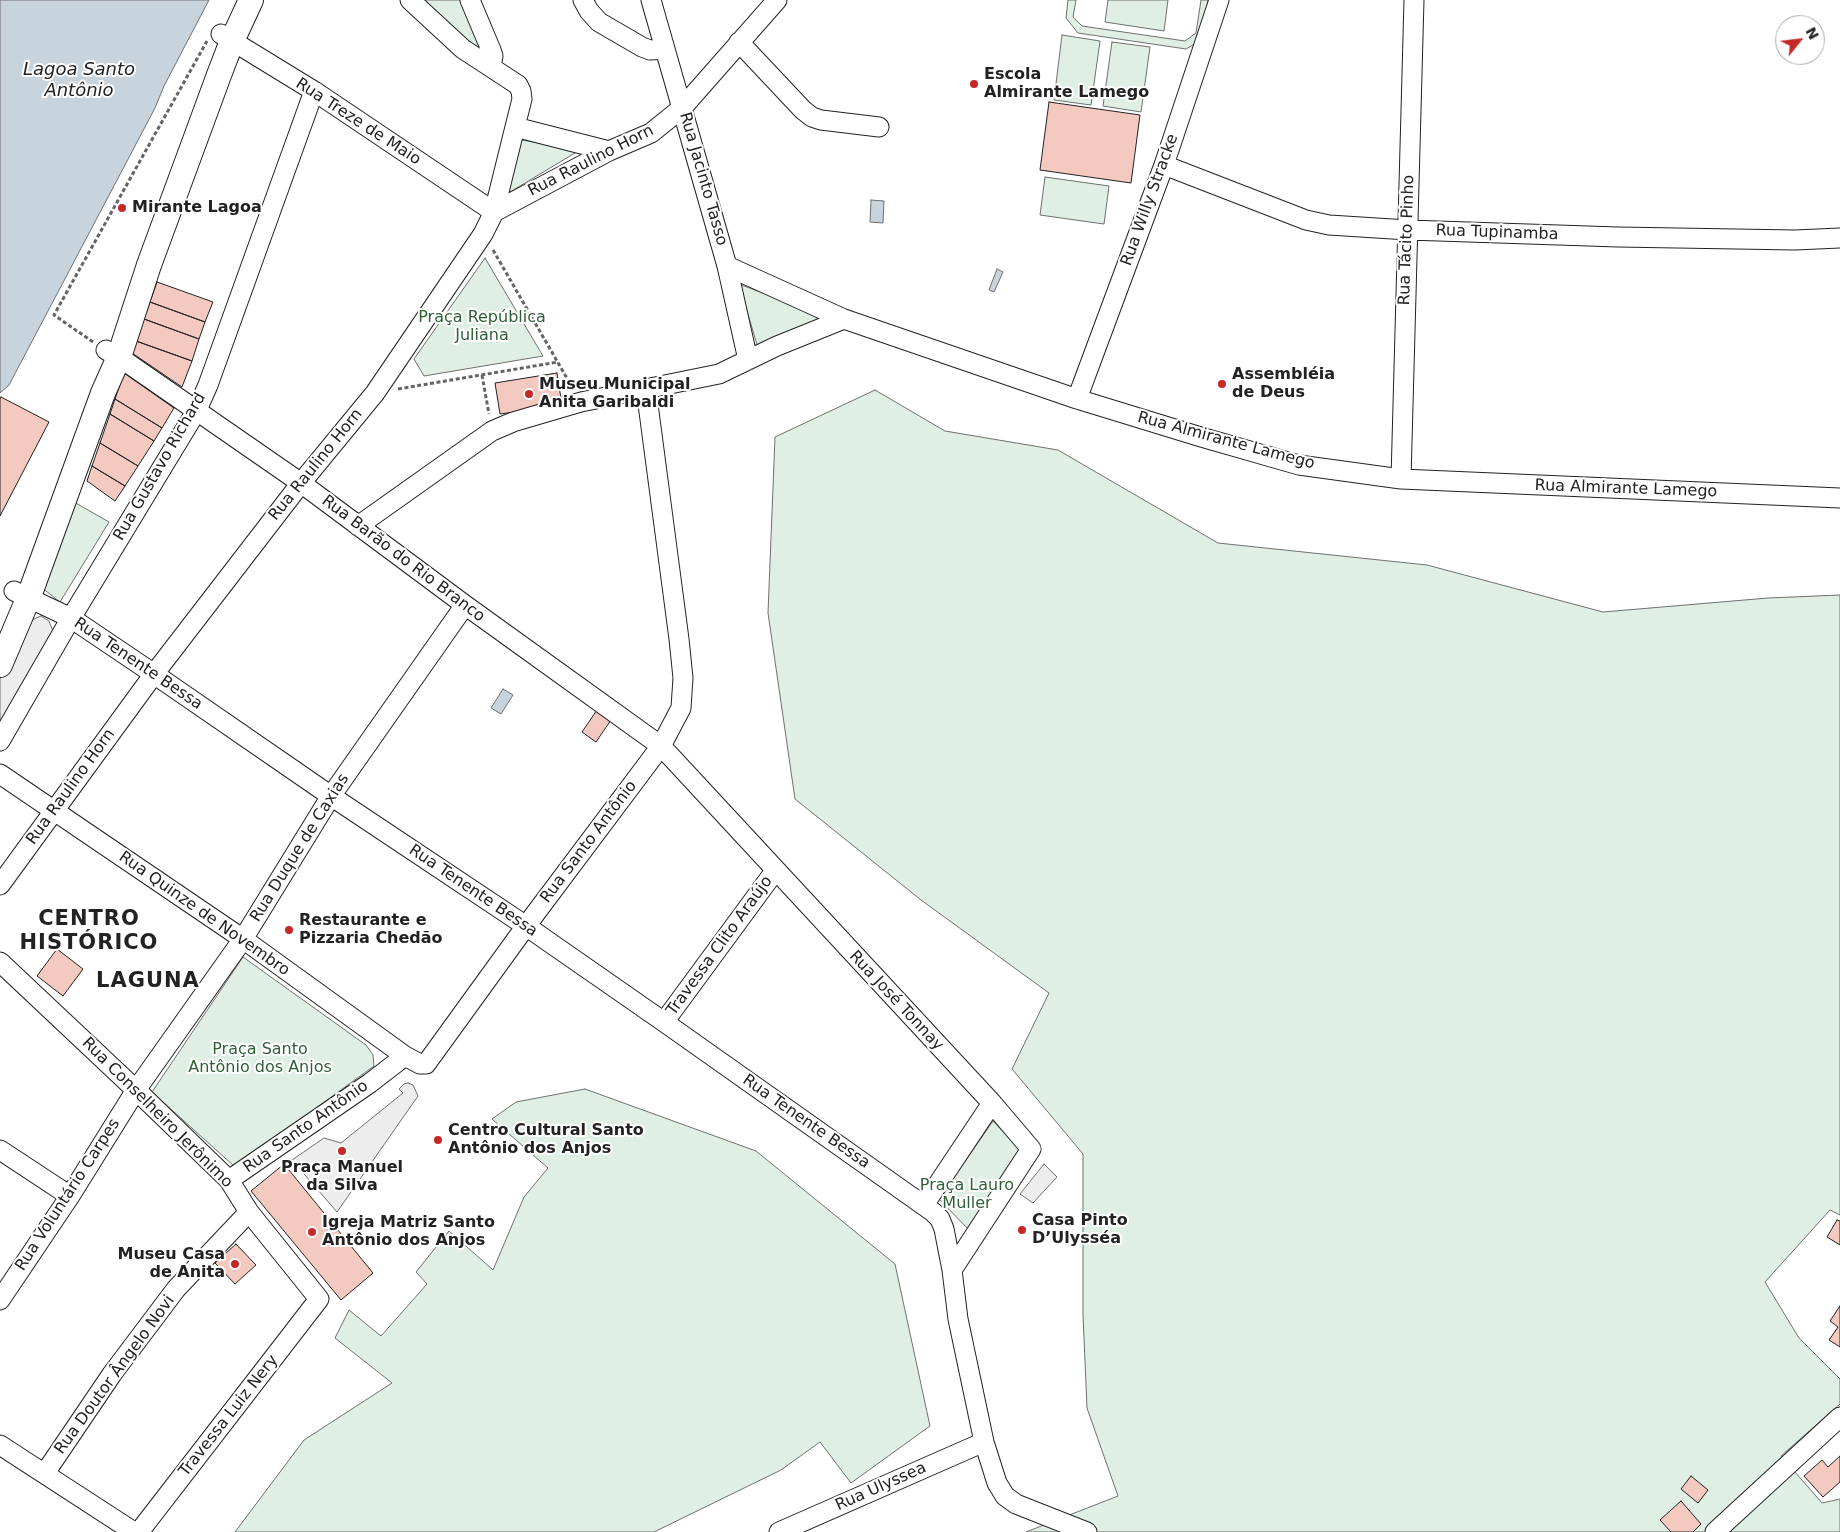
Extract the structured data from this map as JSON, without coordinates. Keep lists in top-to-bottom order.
{
  "streets": {
    "street": [
      "Rua Treze de Maio",
      "Rua Raulino Horn",
      "Rua Jacinto Tasso",
      "Rua Willy Stracke",
      "Rua Tupinamba",
      "Rua Tácito Pinho",
      "Rua Almirante Lamego",
      "Rua Gustavo Richard",
      "Rua Barão do Rio Branco",
      "Rua Tenente Bessa",
      "Rua Santo Antônio",
      "Rua Duque de Caxias",
      "Rua Quinze de Novembro",
      "Travessa Clito Araújo",
      "Rua José Tonnay",
      "Rua Conselheiro Jerônimo",
      "Rua Voluntário Carpes",
      "Rua Doutor Ângelo Novi",
      "Travessa Luiz Nery",
      "Rua Ulyssea"
    ]
  },
  "crossings": [
    ["Rua Treze de Maio", "Rua Raulino Horn"],
    ["Rua Treze de Maio", "Rua Gustavo Richard"],
    ["Rua Raulino Horn", "Rua Jacinto Tasso"],
    ["Rua Raulino Horn", "Rua Barão do Rio Branco"],
    ["Rua Raulino Horn", "Rua Tenente Bessa"],
    ["Rua Raulino Horn", "Rua Quinze de Novembro"],
    ["Rua Jacinto Tasso", "Rua Almirante Lamego"],
    ["Rua Willy Stracke", "Rua Tupinamba"],
    ["Rua Willy Stracke", "Rua Almirante Lamego"],
    ["Rua Tupinamba", "Rua Tácito Pinho"],
    ["Rua Tácito Pinho", "Rua Almirante Lamego"],
    ["Rua Gustavo Richard", "Rua Barão do Rio Branco"],
    ["Rua Gustavo Richard", "Rua Tenente Bessa"],
    ["Rua Barão do Rio Branco", "Rua Santo Antônio"],
    ["Rua Barão do Rio Branco", "Rua Duque de Caxias"],
    ["Rua Barão do Rio Branco", "Rua José Tonnay"],
    ["Rua Tenente Bessa", "Rua Santo Antônio"],
    ["Rua Tenente Bessa", "Rua Duque de Caxias"],
    ["Rua Tenente Bessa", "Travessa Clito Araújo"],
    ["Rua Tenente Bessa", "Rua José Tonnay"],
    ["Rua Tenente Bessa", "Rua Ulyssea"],
    ["Rua Santo Antônio", "Rua Quinze de Novembro"],
    ["Rua Santo Antônio", "Rua José Tonnay"],
    ["Rua Santo Antônio", "Rua Conselheiro Jerônimo"],
    ["Rua Duque de Caxias", "Rua Quinze de Novembro"],
    ["Rua Duque de Caxias", "Rua Conselheiro Jerônimo"],
    ["Rua Duque de Caxias", "Rua Voluntário Carpes"],
    ["Travessa Clito Araújo", "Rua José Tonnay"],
    ["Rua Conselheiro Jerônimo", "Rua Voluntário Carpes"],
    ["Rua Conselheiro Jerônimo", "Rua Doutor Ângelo Novi"],
    ["Rua Conselheiro Jerônimo", "Travessa Luiz Nery"]
  ],
  "districts": ["CENTRO HISTÓRICO", "LAGUNA"],
  "water": ["Lagoa Santo Antônio"],
  "parks": ["Praça República Juliana", "Praça Santo Antônio dos Anjos", "Praça Lauro Muller"],
  "places": [
    "Escola Almirante Lamego",
    "Mirante Lagoa",
    "Assembléia de Deus",
    "Museu Municipal Anita Garibaldi",
    "Restaurante e Pizzaria Chedão",
    "Centro Cultural Santo Antônio dos Anjos",
    "Praça Manuel da Silva",
    "Casa Pinto D’Ulysséa",
    "Igreja Matriz Santo Antônio dos Anjos",
    "Museu Casa de Anita"
  ],
  "north": "top right"
}
